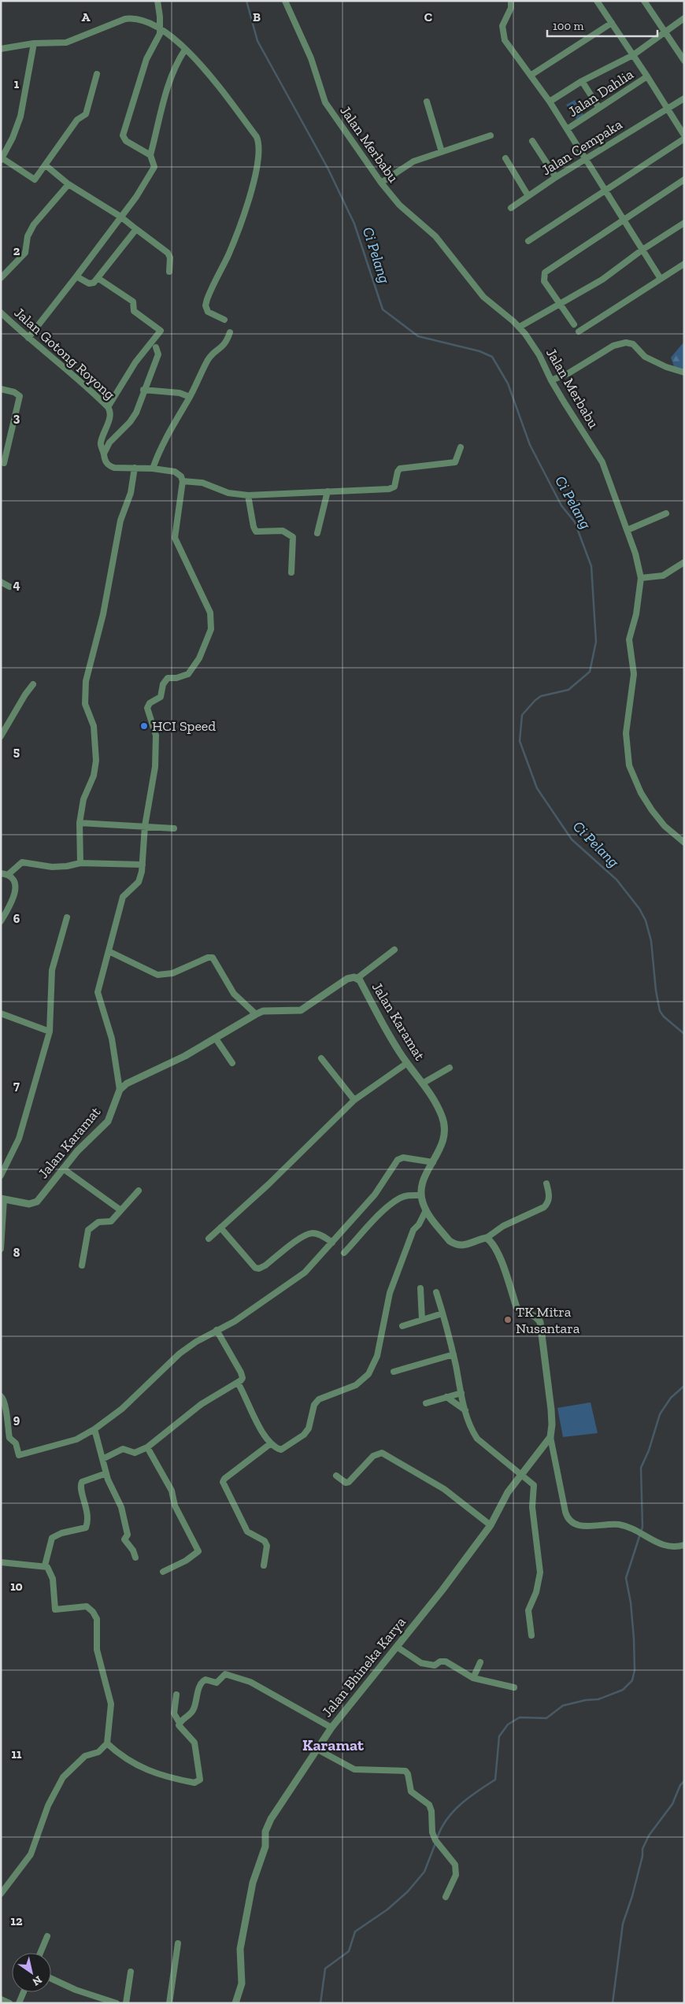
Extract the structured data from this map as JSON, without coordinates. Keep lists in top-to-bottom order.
{
  "streets": {
    "street": [
      "Jalan Dahlia",
      "Jalan Merbabu",
      "Jalan Cempaka",
      "Jalan Gotong Royong",
      "Jalan Karamat",
      "Jalan Bhineka Karya"
    ]
  },
  "districts": ["Karamat"],
  "water": ["Ci Pelang"],
  "places": ["HCI Speed", "TK Mitra Nusantara"],
  "scale_bar": "100 m",
  "north": "bottom right",
  "grid": {
    "columns": ["A", "B", "C"],
    "rows": [
      "1",
      "2",
      "3",
      "4",
      "5",
      "6",
      "7",
      "8",
      "9",
      "10",
      "11",
      "12"
    ]
  }
}
